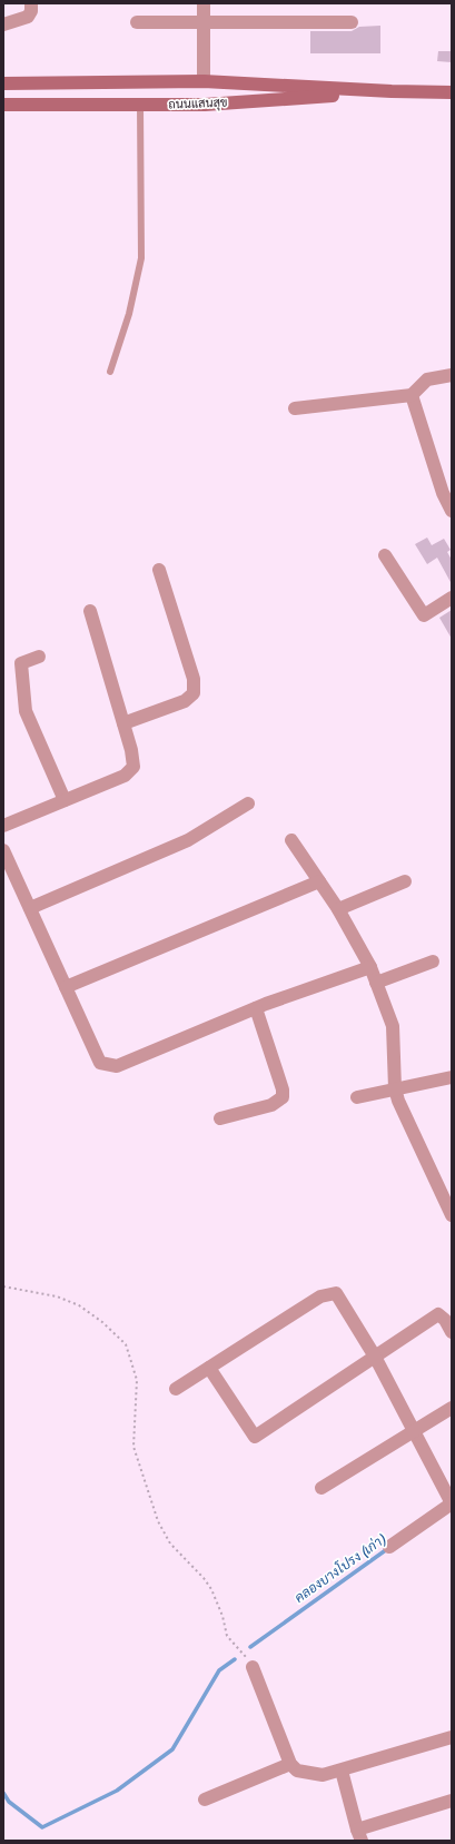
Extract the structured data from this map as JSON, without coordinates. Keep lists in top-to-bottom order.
{
  "streets": {
    "main road": ["ถนนแสนสุข"]
  },
  "water": ["คลองบางโปรง (เก่า)"]
}
